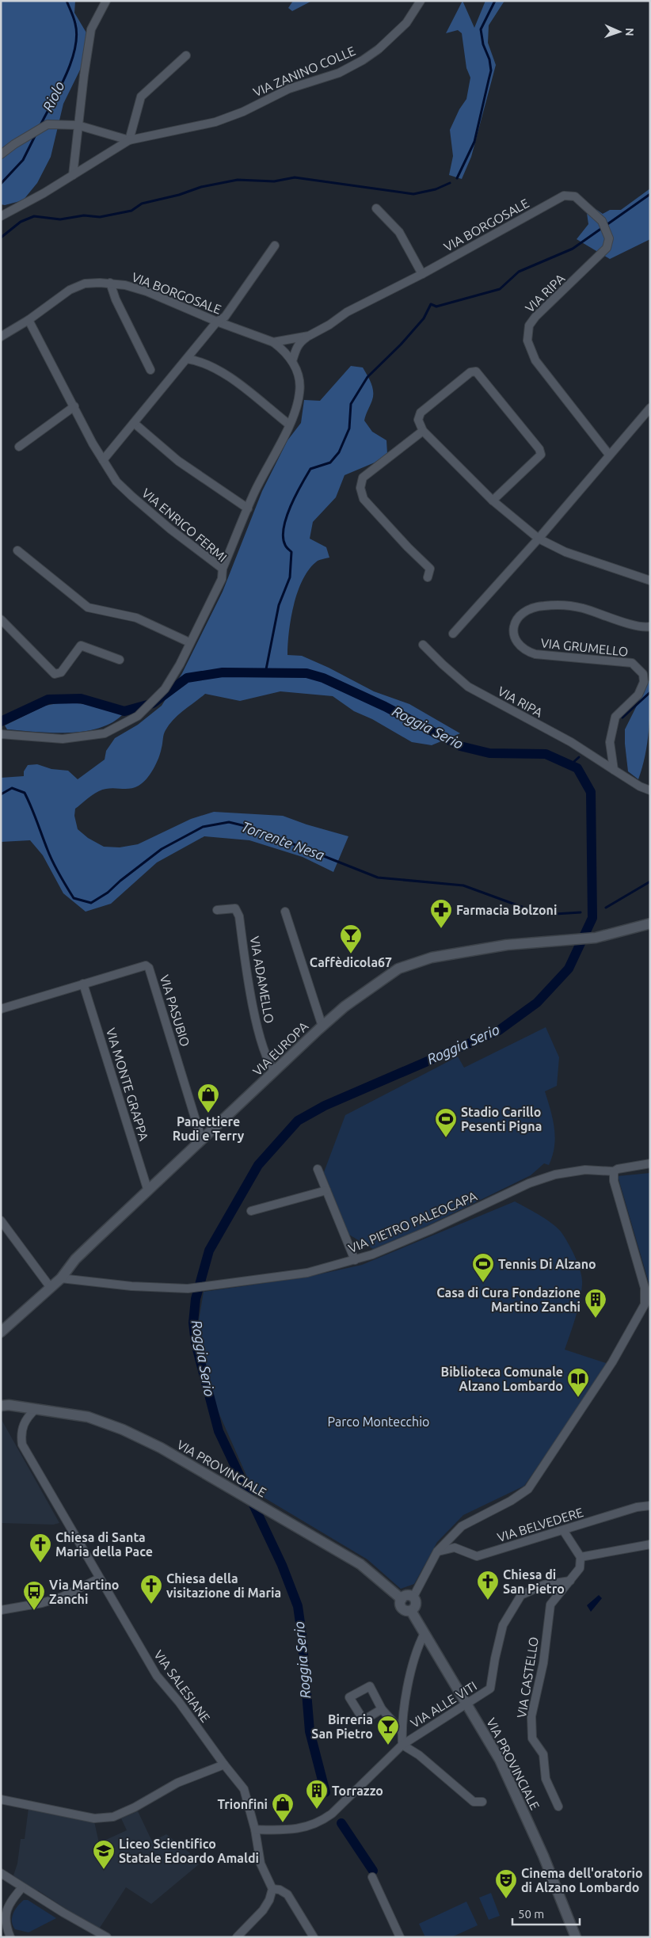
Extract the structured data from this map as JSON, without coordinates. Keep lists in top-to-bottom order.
{
  "streets": {
    "street": [
      "VIA ZANINO COLLE",
      "VIA BORGOSALE",
      "VIA RIPA",
      "VIA ENRICO FERMI",
      "VIA GRUMELLO",
      "VIA ADAMELLO",
      "VIA PASUBIO",
      "VIA EUROPA",
      "VIA MONTE GRAPPA",
      "VIA PIETRO PALEOCAPA",
      "VIA PROVINCIALE",
      "VIA BELVEDERE",
      "VIA CASTELLO",
      "VIA SALESIANE",
      "VIA ALLE VITI"
    ]
  },
  "crossings": [
    ["VIA BORGOSALE", "VIA RIPA"],
    ["VIA BORGOSALE", "VIA ENRICO FERMI"],
    ["VIA RIPA", "VIA GRUMELLO"],
    ["VIA ADAMELLO", "VIA EUROPA"],
    ["VIA PASUBIO", "VIA EUROPA"],
    ["VIA PASUBIO", "VIA MONTE GRAPPA"],
    ["VIA EUROPA", "VIA MONTE GRAPPA"],
    ["VIA EUROPA", "VIA PIETRO PALEOCAPA"],
    ["VIA PROVINCIALE", "VIA SALESIANE"],
    ["VIA PROVINCIALE", "VIA ALLE VITI"],
    ["VIA CASTELLO", "VIA ALLE VITI"],
    ["VIA SALESIANE", "VIA ALLE VITI"]
  ],
  "water": ["Riolo", "Roggia Serio", "Torrente Nesa"],
  "parks": ["Parco Montecchio"],
  "places": {
    "pharmacy": ["Farmacia Bolzoni"],
    "bar": ["Caffèdicola67", "Birreria San Pietro"],
    "shop": ["Panettiere Rudi e Terry", "Trionfini"],
    "sports": ["Stadio Carillo Pesenti Pigna", "Tennis Di Alzano"],
    "building": ["Casa di Cura Fondazione Martino Zanchi", "Torrazzo"],
    "library": ["Biblioteca Comunale Alzano Lombardo"],
    "church": ["Chiesa di Santa Maria della Pace", "Chiesa di San Pietro", "Chiesa della visitazione di Maria"],
    "bus stop": ["Via Martino Zanchi"],
    "school or university": ["Liceo Scientifico Statale Edoardo Amaldi"],
    "theatre": ["Cinema dell'oratorio di Alzano Lombardo"]
  },
  "scale_bar": "50 m",
  "north": "right"
}
